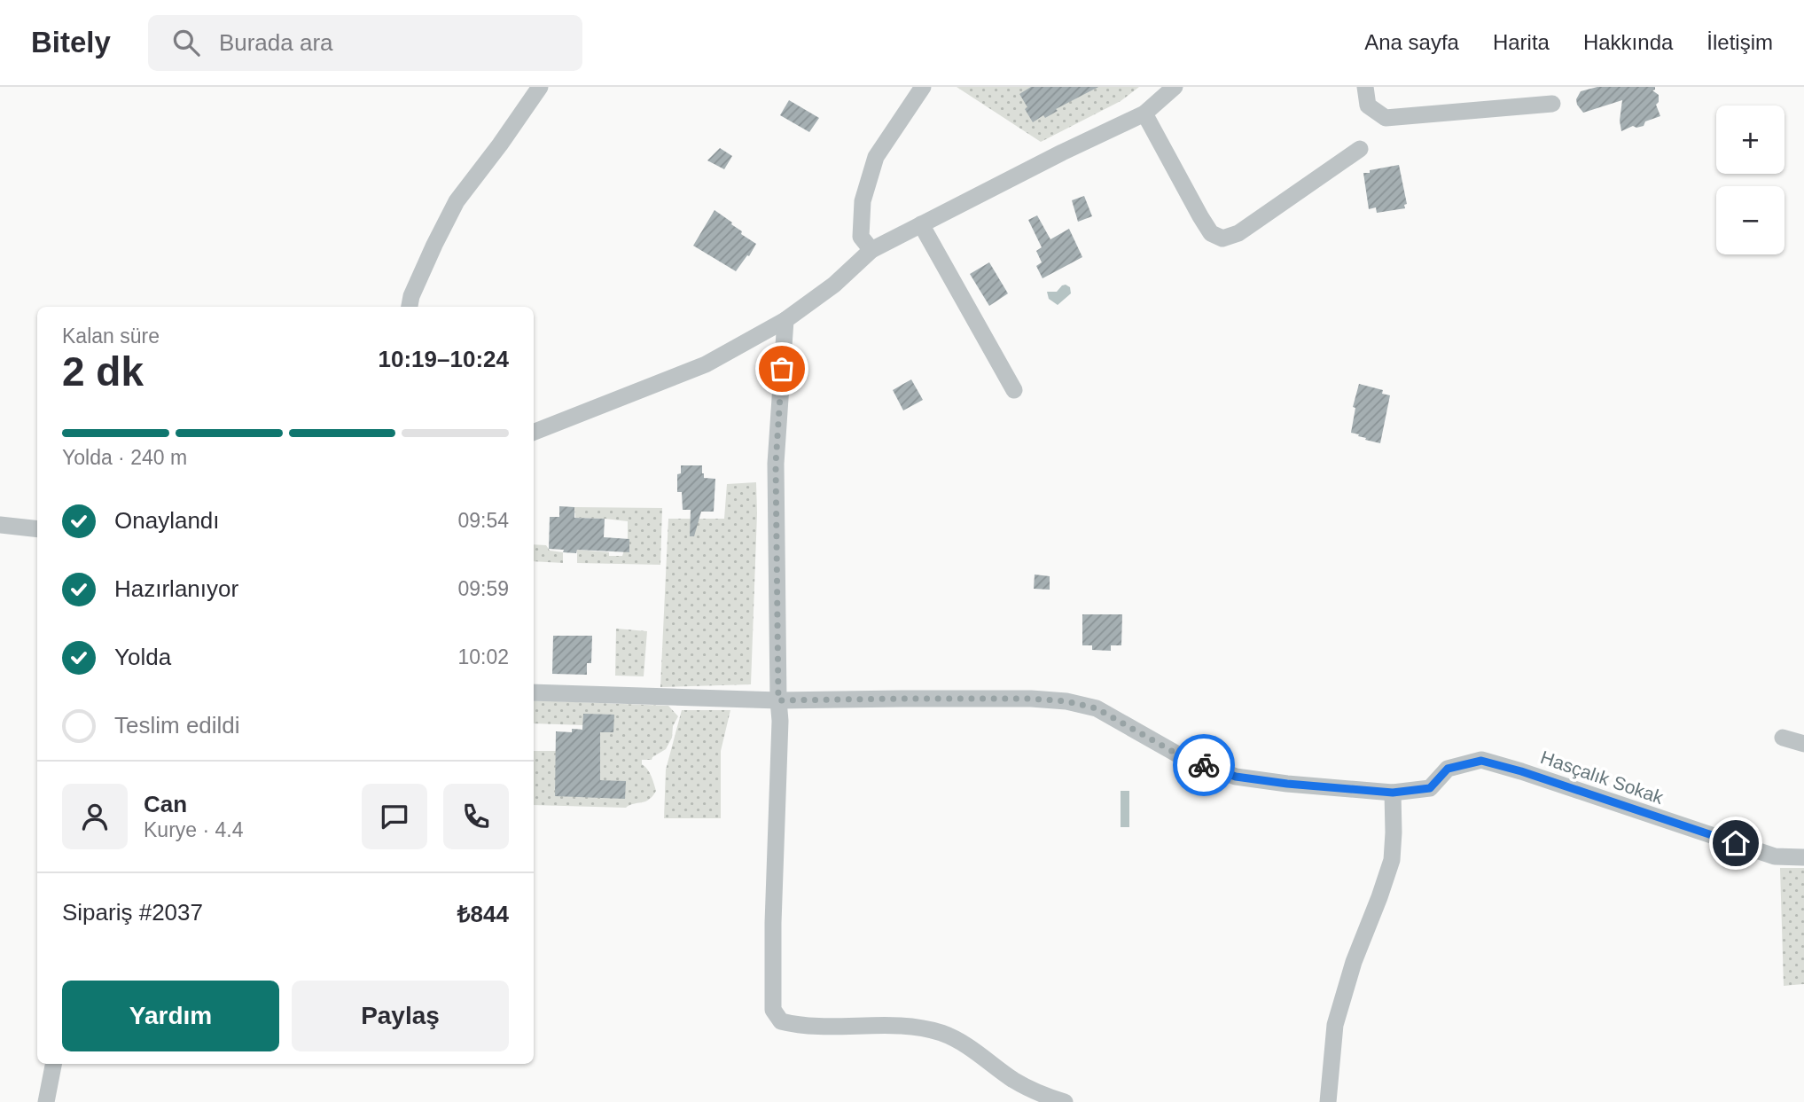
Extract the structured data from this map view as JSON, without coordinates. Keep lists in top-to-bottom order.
{
  "streets": {
    "street": ["Hasçalık Sokak"]
  },
  "page": {
    "header": "Bitely",
    "search": "Burada ara",
    "nav": [
      "Ana sayfa",
      "Harita",
      "Hakkında",
      "İletişim"
    ],
    "map_buttons": ["+", "−"],
    "heading": ["2 dk", "Kalan süre", "10:19–10:24"],
    "panel": [
      "Can",
      "Kurye · 4.4",
      "Sipariş #2037",
      "₺844"
    ],
    "bar": "Yolda · 240 m",
    "list": [
      ["Onaylandı", "09:54"],
      ["Hazırlanıyor", "09:59"],
      ["Yolda", "10:02"],
      "Teslim edildi"
    ],
    "buttons": ["Yardım", "Paylaş"]
  }
}
